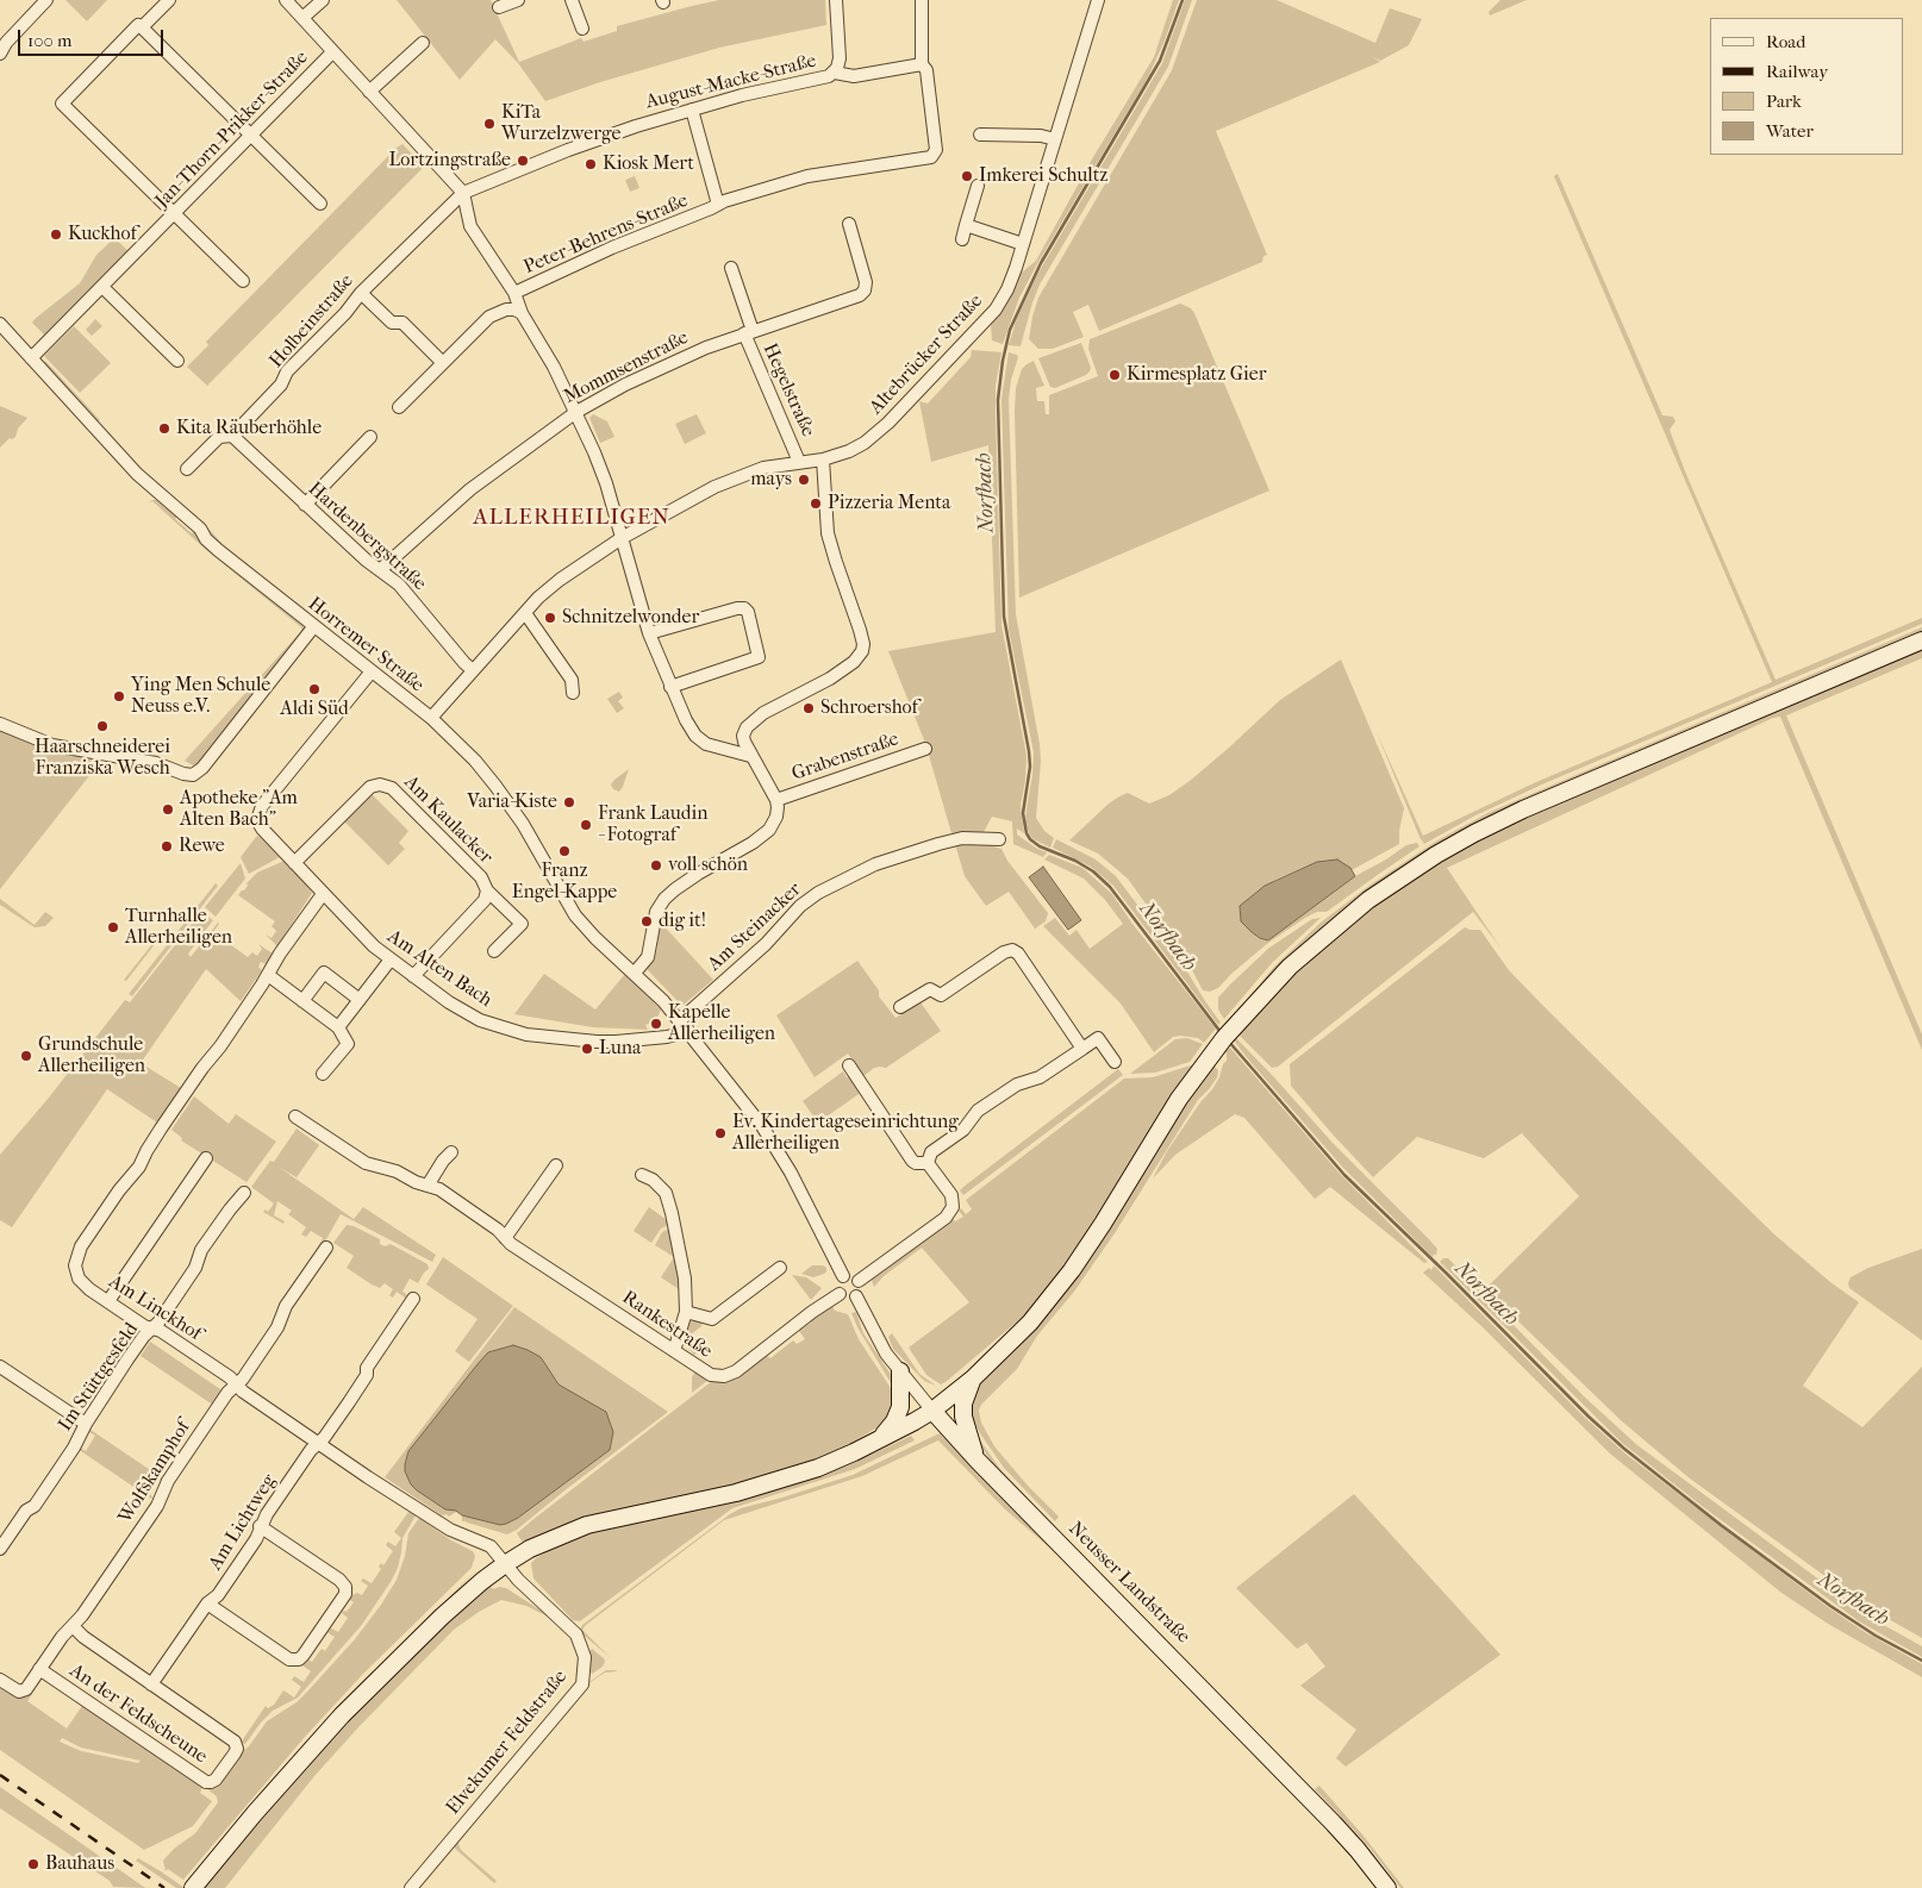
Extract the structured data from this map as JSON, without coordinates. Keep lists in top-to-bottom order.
{
  "streets": {
    "main road": ["Neusser Landstraße"],
    "street": [
      "August-Macke-Straße",
      "Jan-Thorn-Prikker-Straße",
      "Peter-Behrens-Straße",
      "Holbeinstraße",
      "Altebrücker Straße",
      "Mommsenstraße",
      "Hegelstraße",
      "Hardenbergstraße",
      "Horremer Straße",
      "Grabenstraße",
      "Am Kaulacker",
      "Am Steinacker",
      "Am Alten Bach",
      "Am Linckhof",
      "Rankestraße",
      "Im Stüttgesfeld",
      "Wolfskamphof",
      "Am Lichtweg",
      "An der Feldscheune",
      "Elvekumer Feldstraße"
    ]
  },
  "crossings": [
    ["August-Macke-Straße", "Peter-Behrens-Straße"],
    ["August-Macke-Straße", "Holbeinstraße"],
    ["Jan-Thorn-Prikker-Straße", "Horremer Straße"],
    ["Peter-Behrens-Straße", "Holbeinstraße"],
    ["Holbeinstraße", "Hardenbergstraße"],
    ["Altebrücker Straße", "Hegelstraße"],
    ["Altebrücker Straße", "Hardenbergstraße"],
    ["Altebrücker Straße", "Horremer Straße"],
    ["Mommsenstraße", "Hegelstraße"],
    ["Mommsenstraße", "Hardenbergstraße"],
    ["Horremer Straße", "Am Steinacker"],
    ["Horremer Straße", "Am Alten Bach"],
    ["Am Kaulacker", "Am Alten Bach"],
    ["Am Steinacker", "Am Alten Bach"],
    ["Am Alten Bach", "Am Linckhof"],
    ["Am Linckhof", "Im Stüttgesfeld"],
    ["Am Linckhof", "Wolfskamphof"],
    ["Am Linckhof", "Am Lichtweg"],
    ["Am Linckhof", "Elvekumer Feldstraße"],
    ["Rankestraße", "Neusser Landstraße"],
    ["Wolfskamphof", "An der Feldscheune"],
    ["Am Lichtweg", "An der Feldscheune"]
  ],
  "districts": ["ALLERHEILIGEN"],
  "water": ["Norfbach"],
  "places": [
    "KiTa Wurzelzwerge",
    "Lortzingstraße",
    "Kiosk Mert",
    "Imkerei Schultz",
    "Kuckhof",
    "Kirmesplatz Gier",
    "Kita Räuberhöhle",
    "mays",
    "Pizzeria Menta",
    "Schnitzelwonder",
    "Aldi Süd",
    "Ying Men Schule Neuss e.V.",
    "Schroershof",
    "Haarschneiderei Franziska Wesch",
    "Varia-Kiste",
    "Apotheke \"Am Alten Bach\"",
    "Frank Laudin - Fotograf",
    "Rewe",
    "Franz Engel-Kappe",
    "voll schön",
    "dig it!",
    "Turnhalle Allerheiligen",
    "Kapelle Allerheiligen",
    "Luna",
    "Grundschule Allerheiligen",
    "Ev. Kindertageseinrichtung Allerheiligen",
    "Bauhaus"
  ],
  "legend": [
    "Road",
    "Railway",
    "Park",
    "Water"
  ],
  "scale_bar": "100 m"
}
